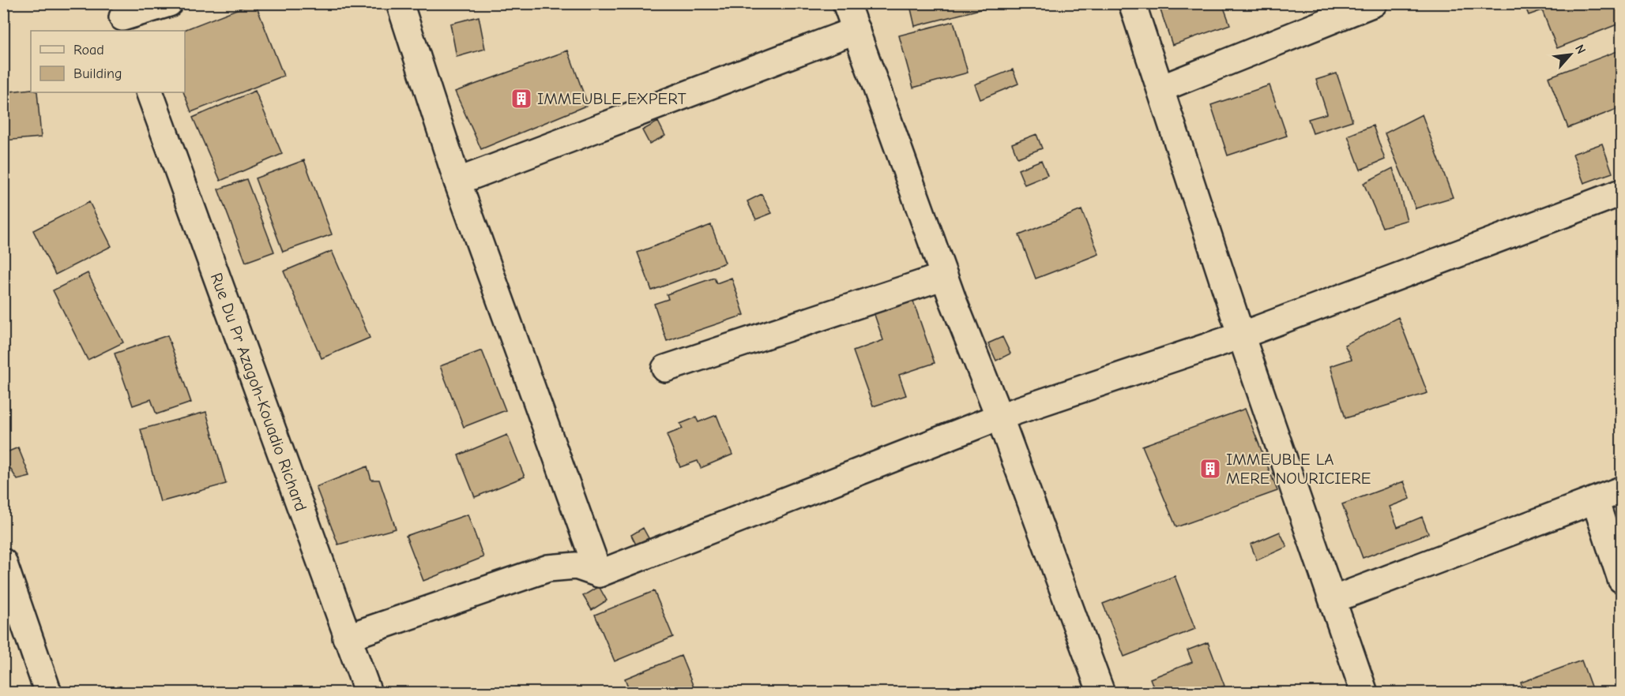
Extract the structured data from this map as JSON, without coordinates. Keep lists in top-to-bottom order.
{
  "streets": {
    "street": ["Rue Du Pr Azagoh-Kouadio Richard"]
  },
  "places": {
    "building": ["IMMEUBLE EXPERT", "IMMEUBLE LA MERE NOURICIERE"]
  },
  "legend": ["Road", "Building"],
  "north": "top right"
}
